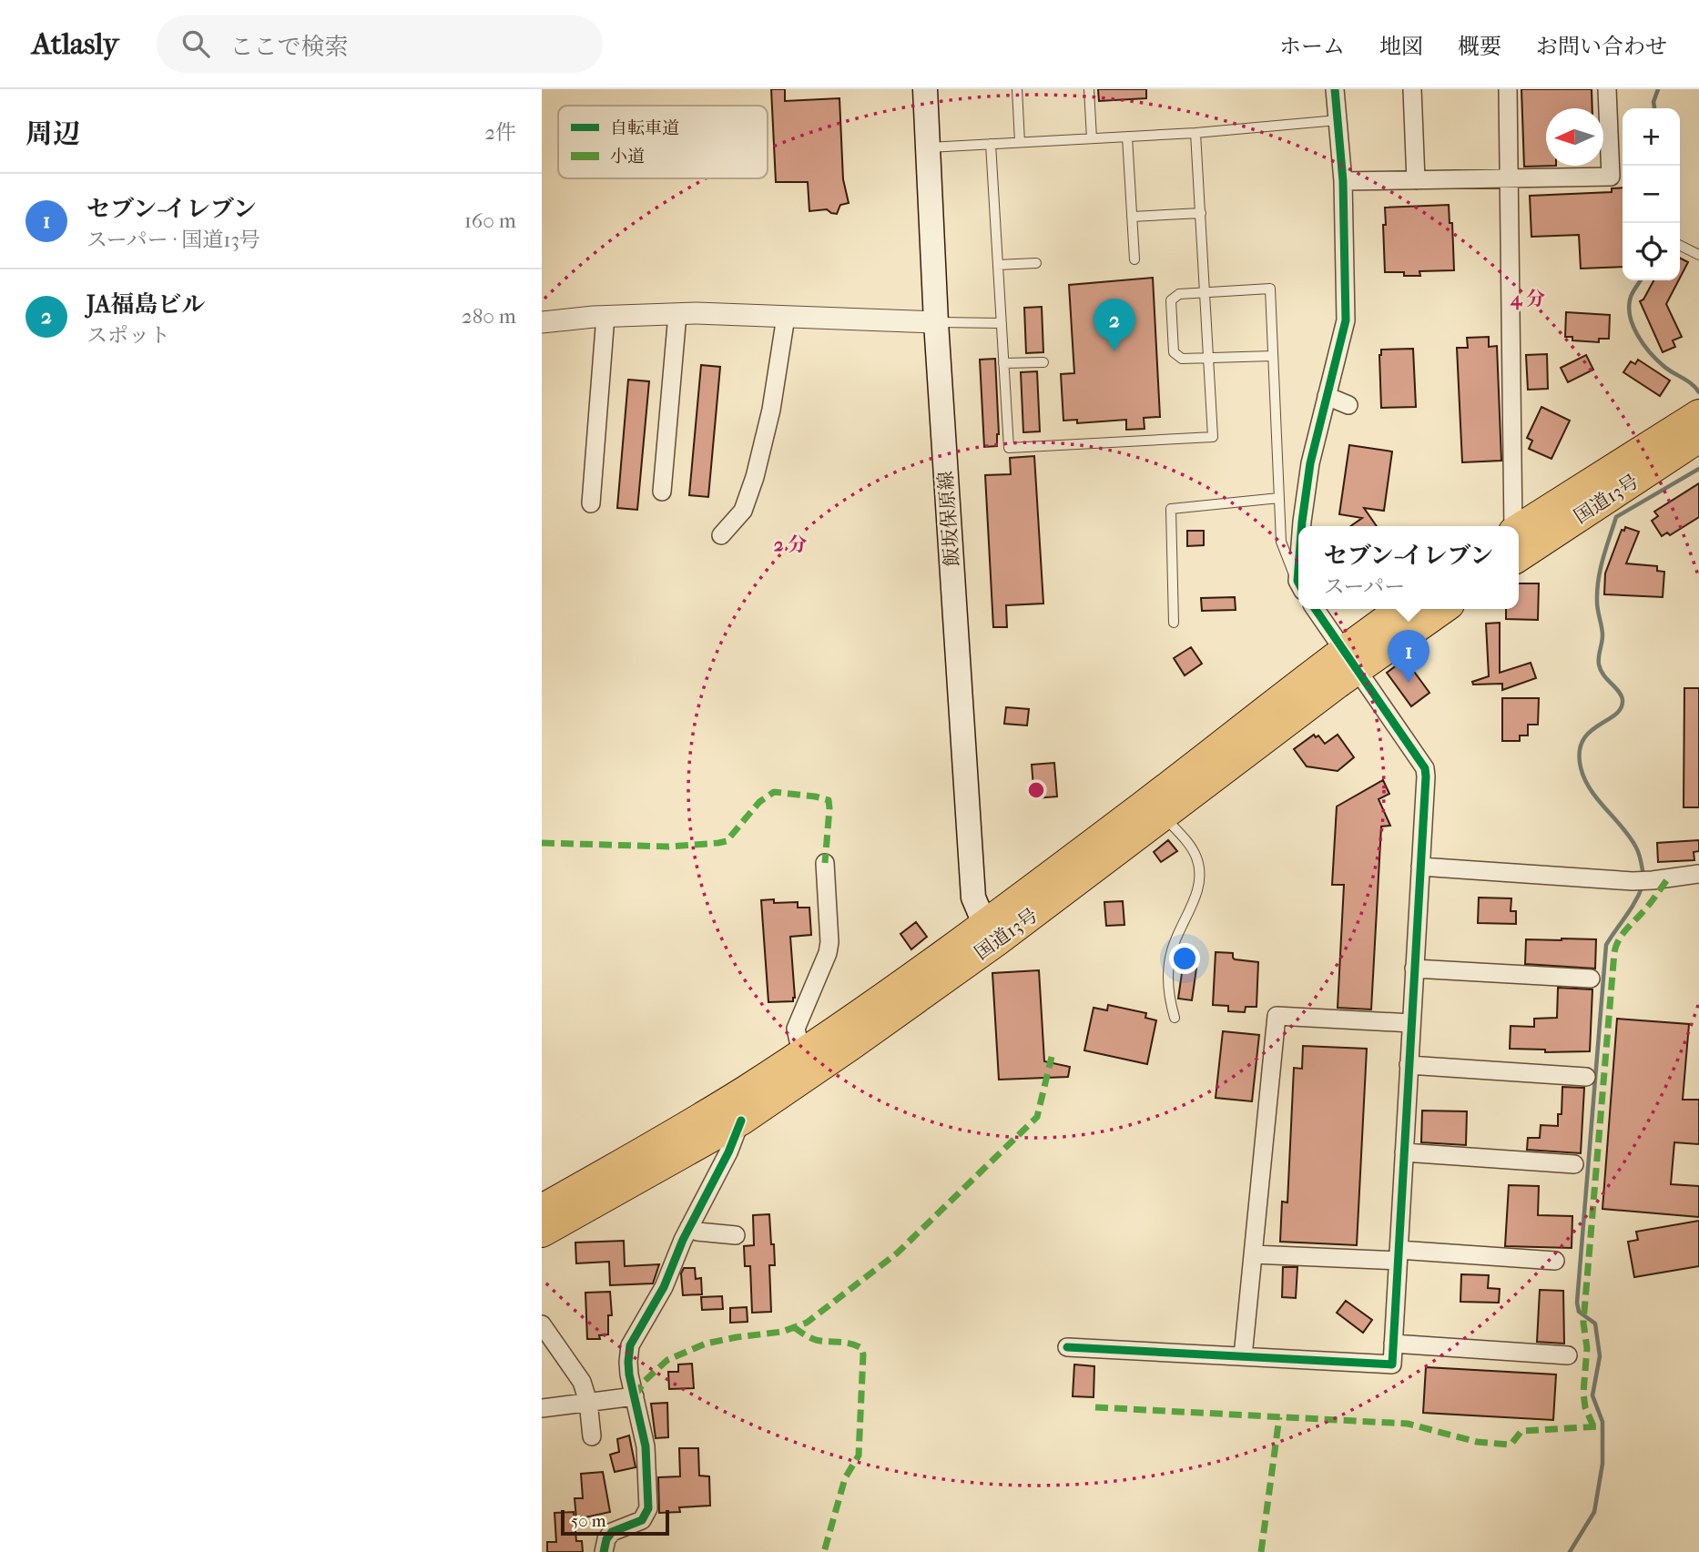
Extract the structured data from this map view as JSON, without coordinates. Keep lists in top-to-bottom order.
{
  "streets": {
    "highway": ["国道13号"],
    "main road": ["飯坂保原線"]
  },
  "crossings": [
    ["国道13号", "飯坂保原線"]
  ],
  "legend": ["自転車道", "小道"],
  "scale_bar": "50 m",
  "north": "left",
  "page": {
    "header": "Atlasly",
    "search": "ここで検索",
    "nav": [
      "ホーム",
      "地図",
      "概要",
      "お問い合わせ"
    ],
    "heading": ["周辺", "2件"],
    "map_buttons": ["+", "−"],
    "list": [
      {
        "mark": "1",
        "name": "セブン-イレブン",
        "note": "スーパー · 国道13号",
        "value": "160 m"
      },
      {
        "mark": "2",
        "name": "JA福島ビル",
        "note": "スポット",
        "value": "280 m"
      }
    ],
    "pins": ["2", "1"],
    "popup": ["セブン-イレブン", "スーパー"],
    "scale": "50 m"
  },
  "rings": ["4 分", "2 分"]
}
